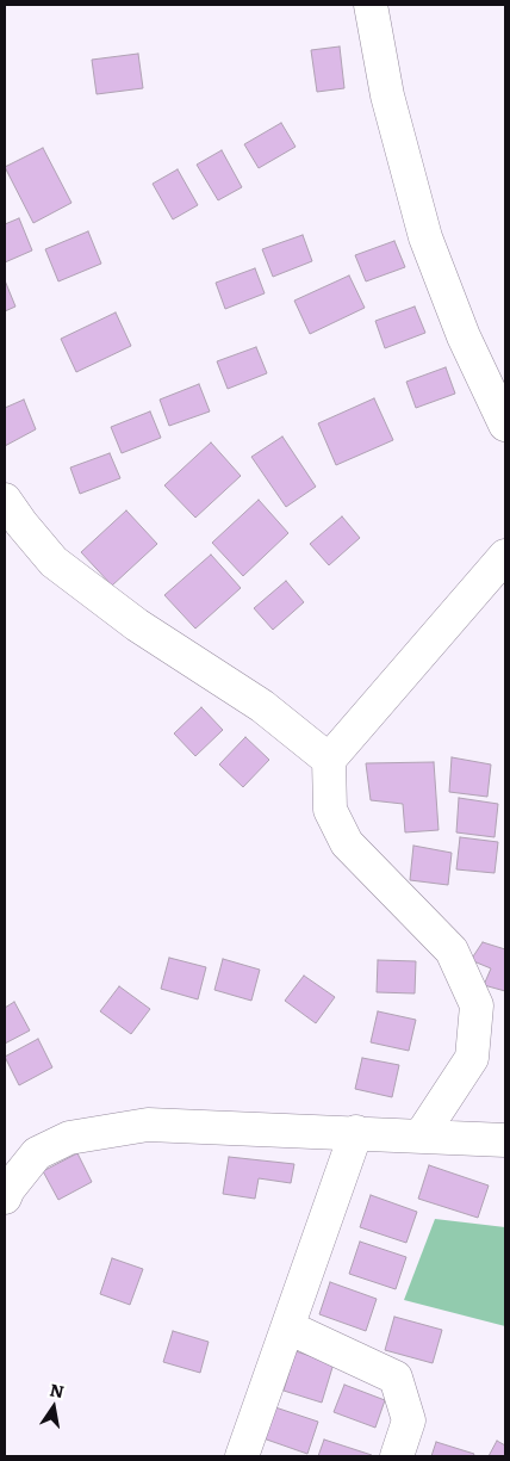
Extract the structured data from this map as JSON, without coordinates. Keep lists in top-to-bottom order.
{
  "north": "top"
}
